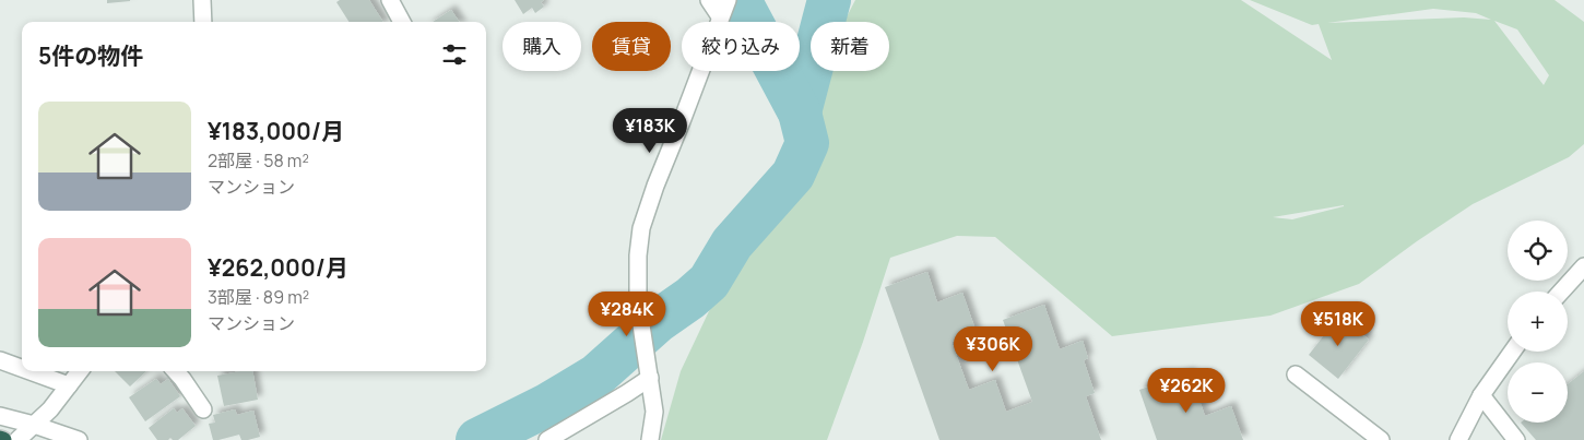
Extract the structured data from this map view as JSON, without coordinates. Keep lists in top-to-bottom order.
{
  "page": {
    "chip": [
      "購入",
      "賃貸",
      "絞り込み",
      "新着"
    ],
    "heading": "5件の物件",
    "list": [
      {
        "name": "¥183,000/月",
        "note": "2部屋 · 58 m² · マンション"
      },
      {
        "name": "¥262,000/月",
        "note": "3部屋 · 89 m² · マンション"
      }
    ],
    "price": [
      "¥183K",
      "¥284K",
      "¥518K",
      "¥306K",
      "¥262K"
    ],
    "map_buttons": ["+", "−"]
  }
}
